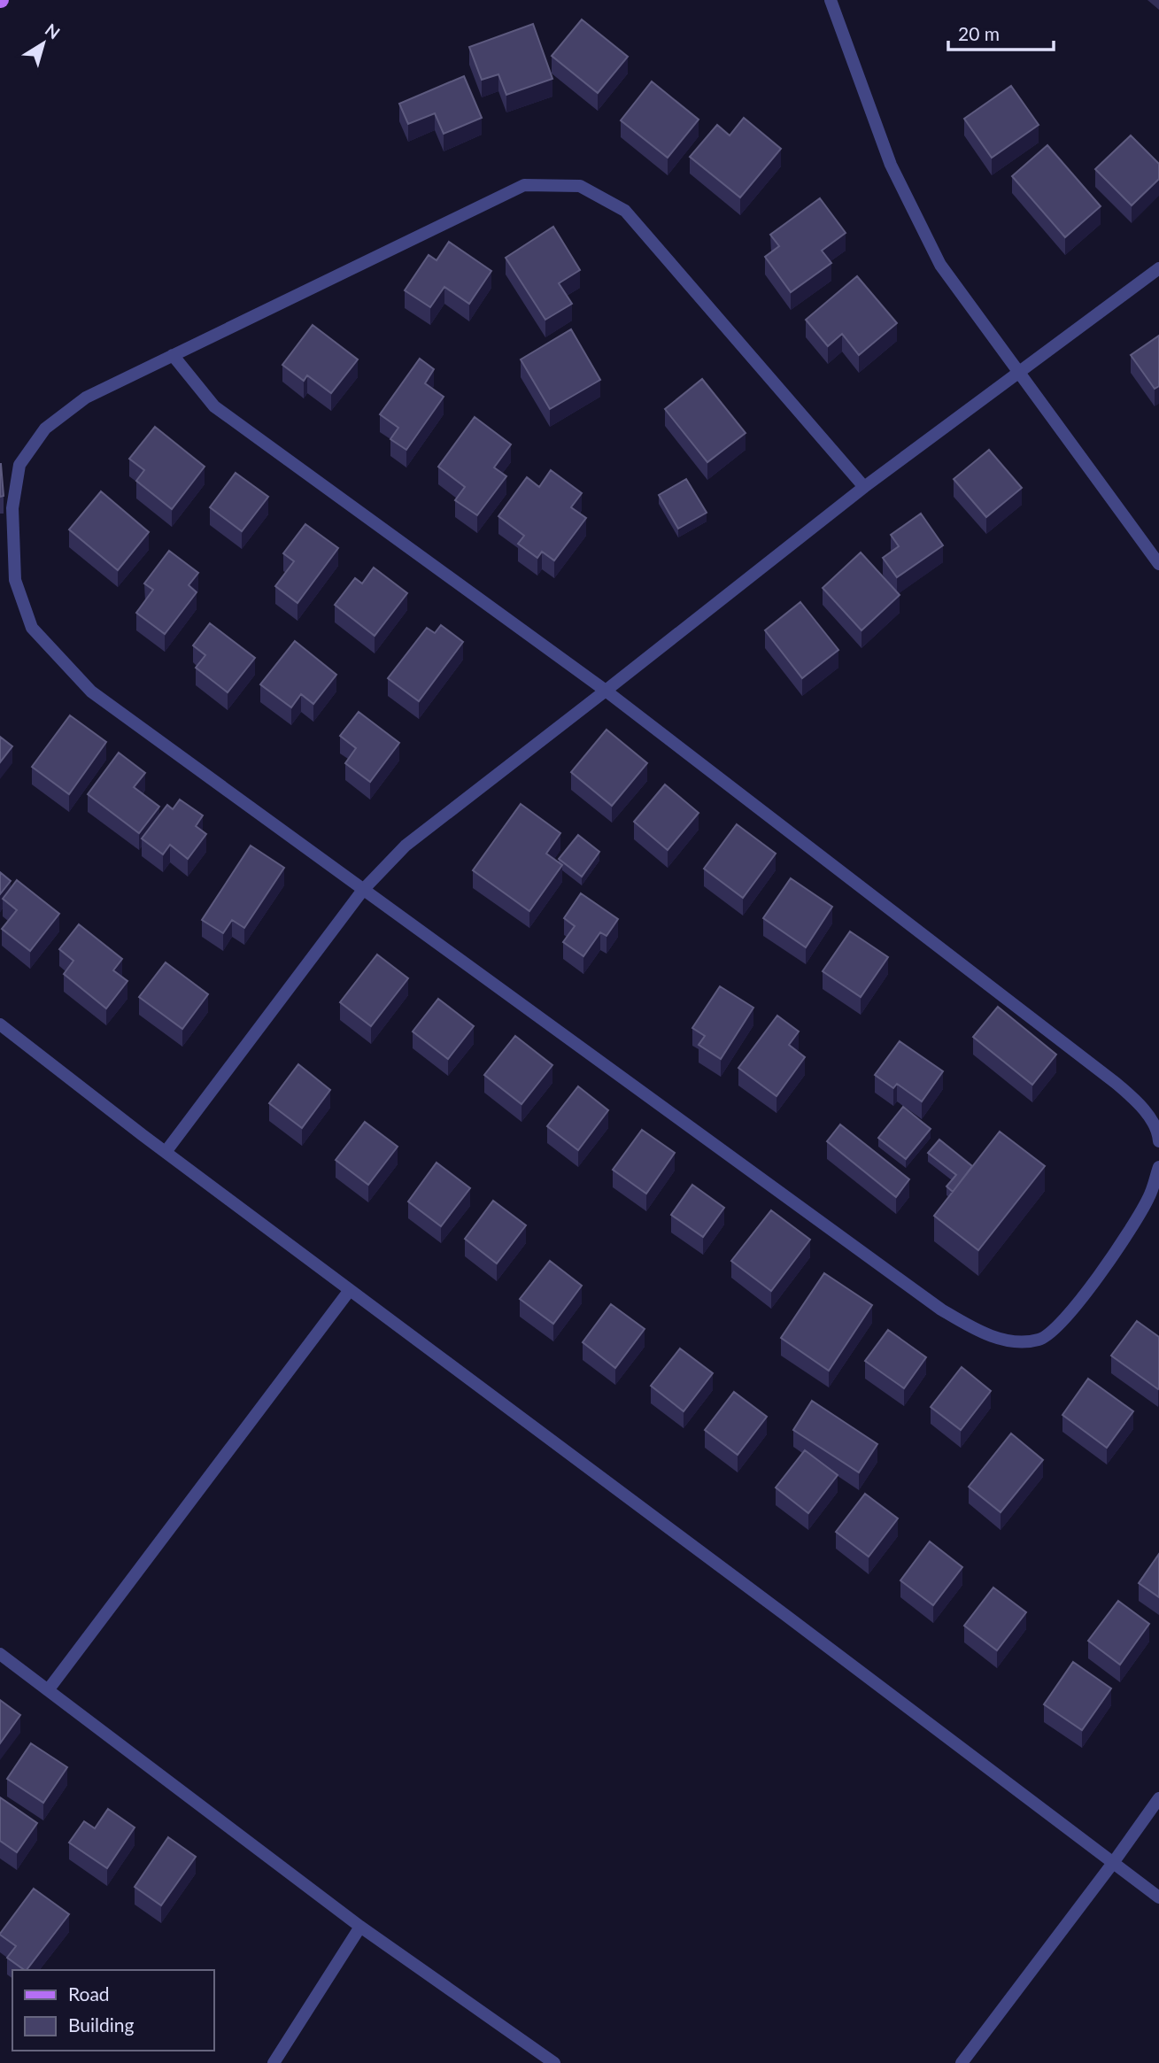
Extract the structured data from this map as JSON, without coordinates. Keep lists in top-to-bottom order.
{
  "legend": ["Road", "Building"],
  "scale_bar": "20 m",
  "north": "top right"
}
